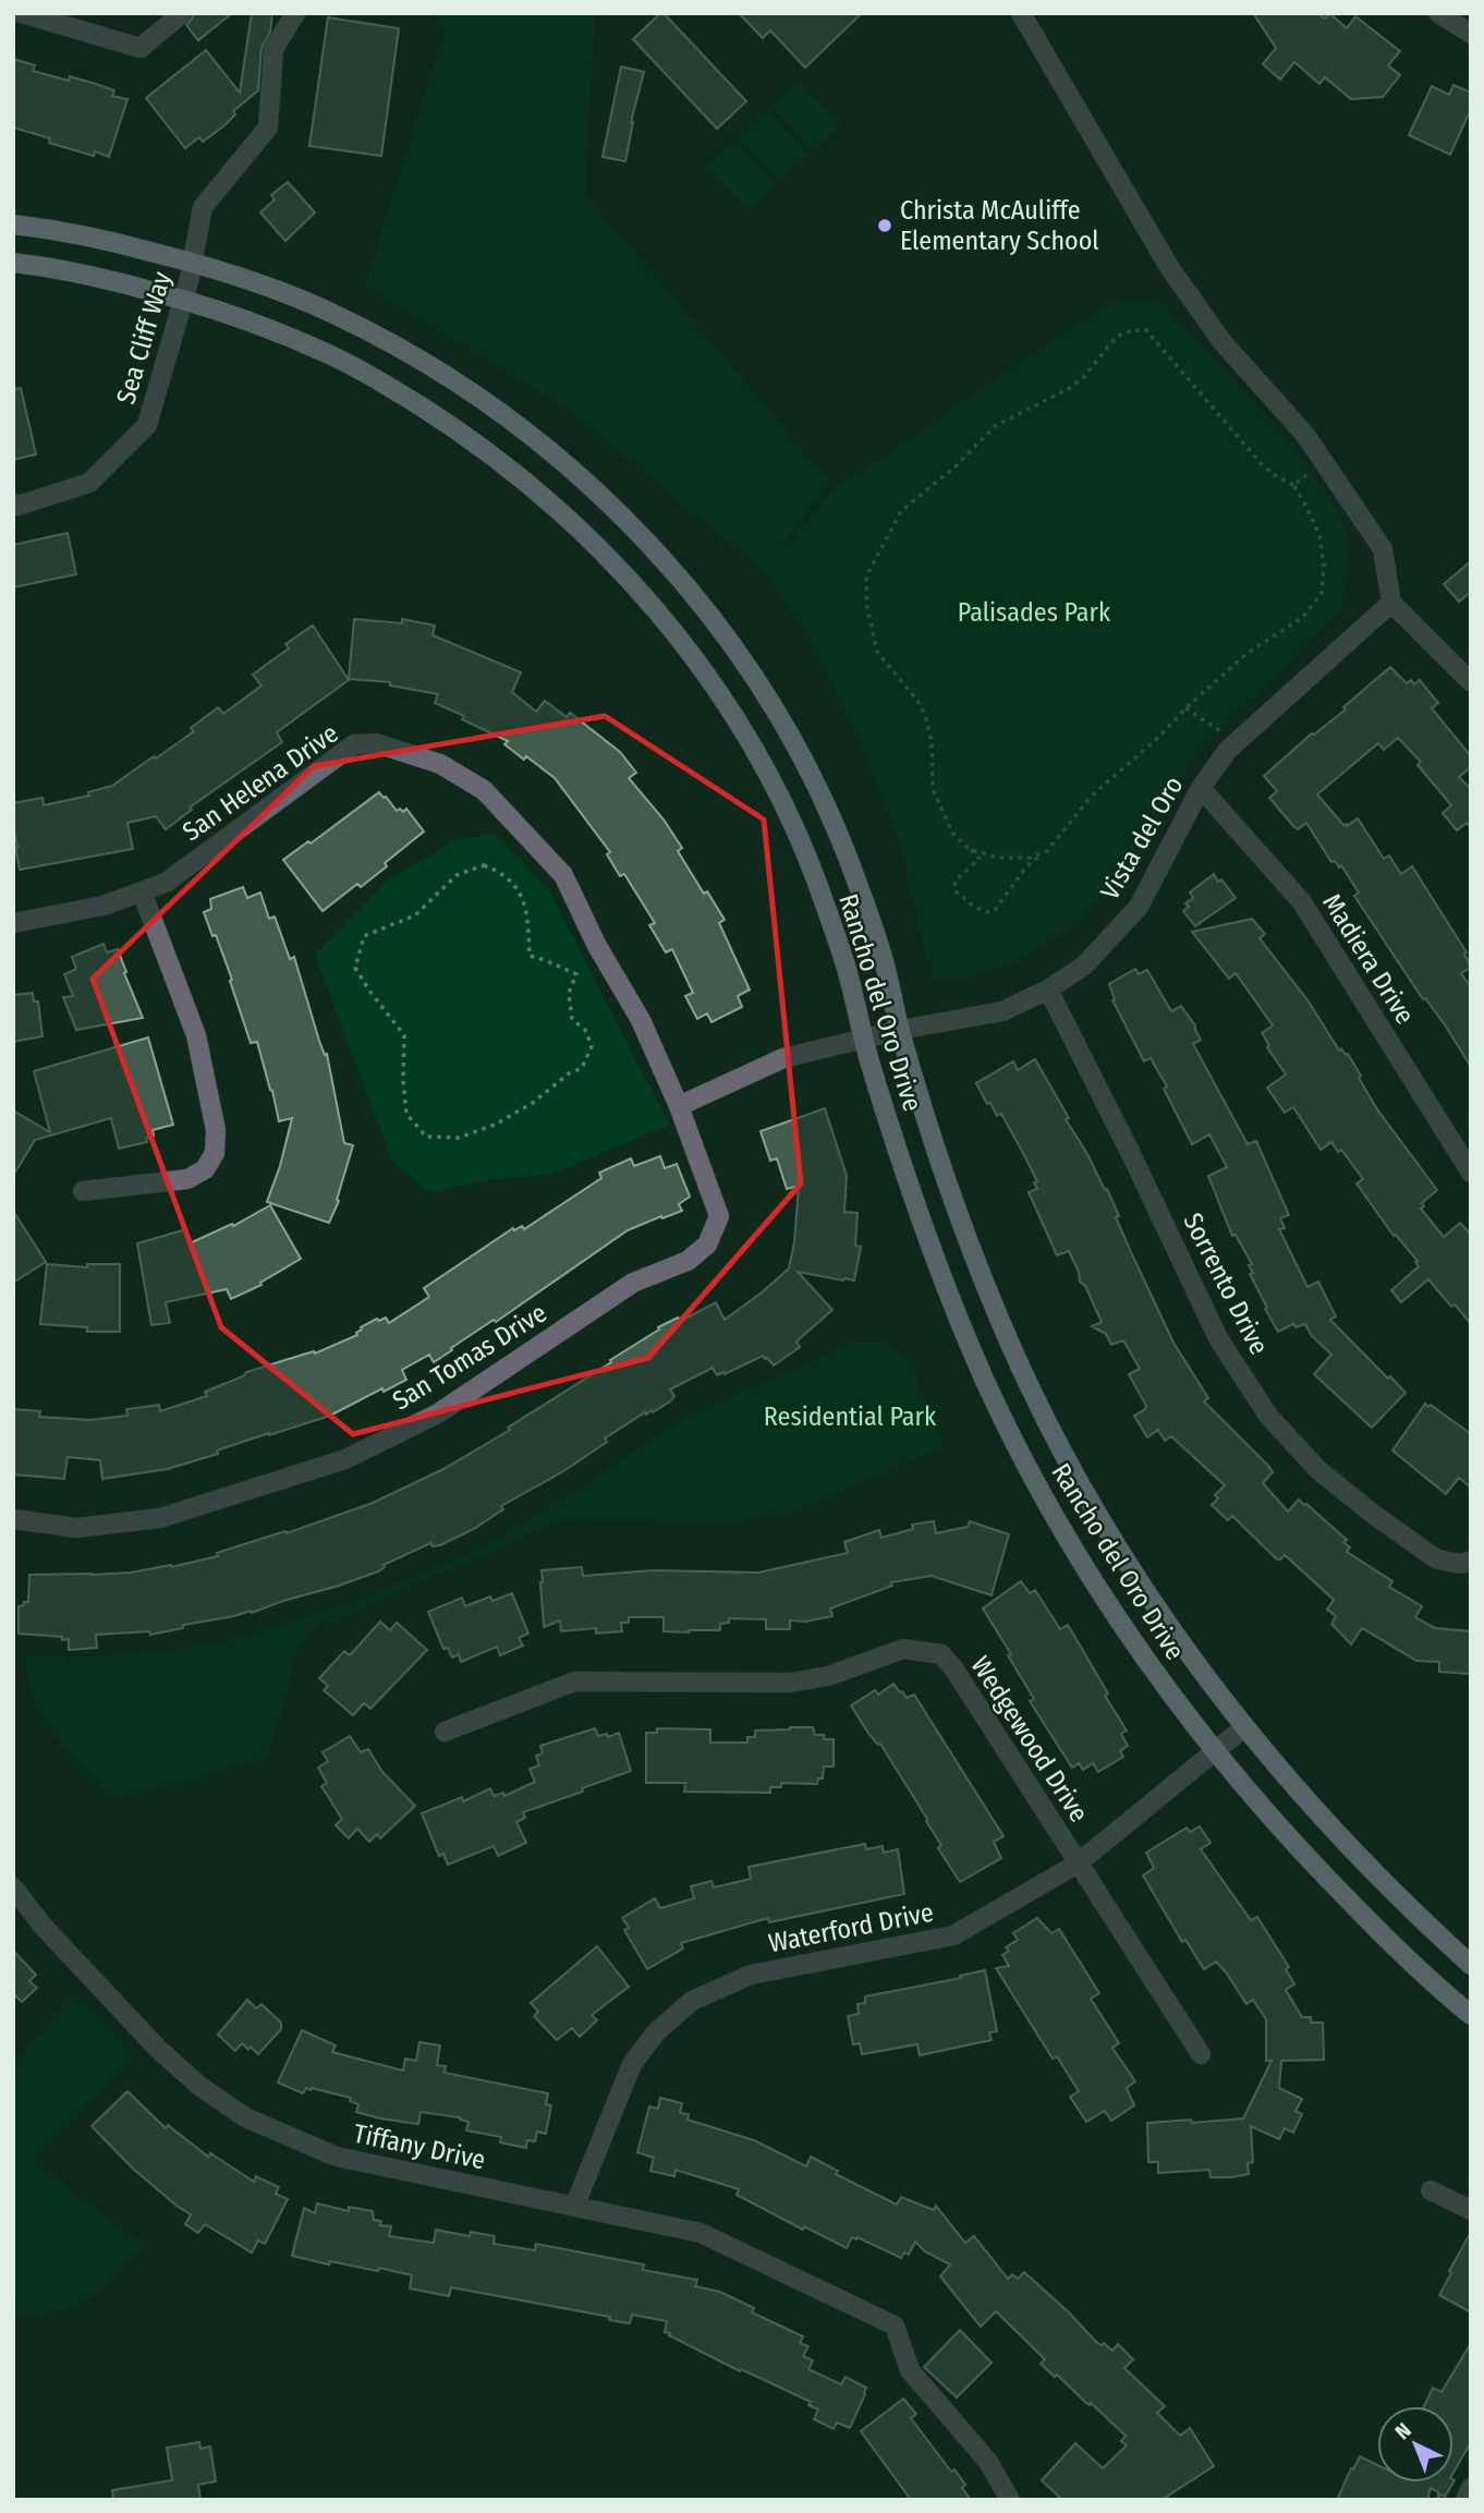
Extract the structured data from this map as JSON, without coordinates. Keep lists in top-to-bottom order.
{
  "streets": {
    "main road": ["Rancho del Oro Drive"],
    "street": [
      "Sea Cliff Way",
      "San Helena Drive",
      "Vista del Oro",
      "Madiera Drive",
      "Sorrento Drive",
      "San Tomas Drive",
      "Wedgewood Drive",
      "Waterford Drive",
      "Tiffany Drive"
    ]
  },
  "crossings": [
    ["Sea Cliff Way", "Rancho del Oro Drive"],
    ["San Helena Drive", "Vista del Oro"],
    ["San Helena Drive", "San Tomas Drive"],
    ["Vista del Oro", "Madiera Drive"],
    ["Vista del Oro", "Rancho del Oro Drive"],
    ["Vista del Oro", "Sorrento Drive"],
    ["Vista del Oro", "San Tomas Drive"],
    ["Rancho del Oro Drive", "Waterford Drive"],
    ["Wedgewood Drive", "Waterford Drive"],
    ["Waterford Drive", "Tiffany Drive"]
  ],
  "parks": ["Palisades Park", "Residential Park"],
  "places": ["Christa McAuliffe Elementary School"],
  "north": "top left"
}
